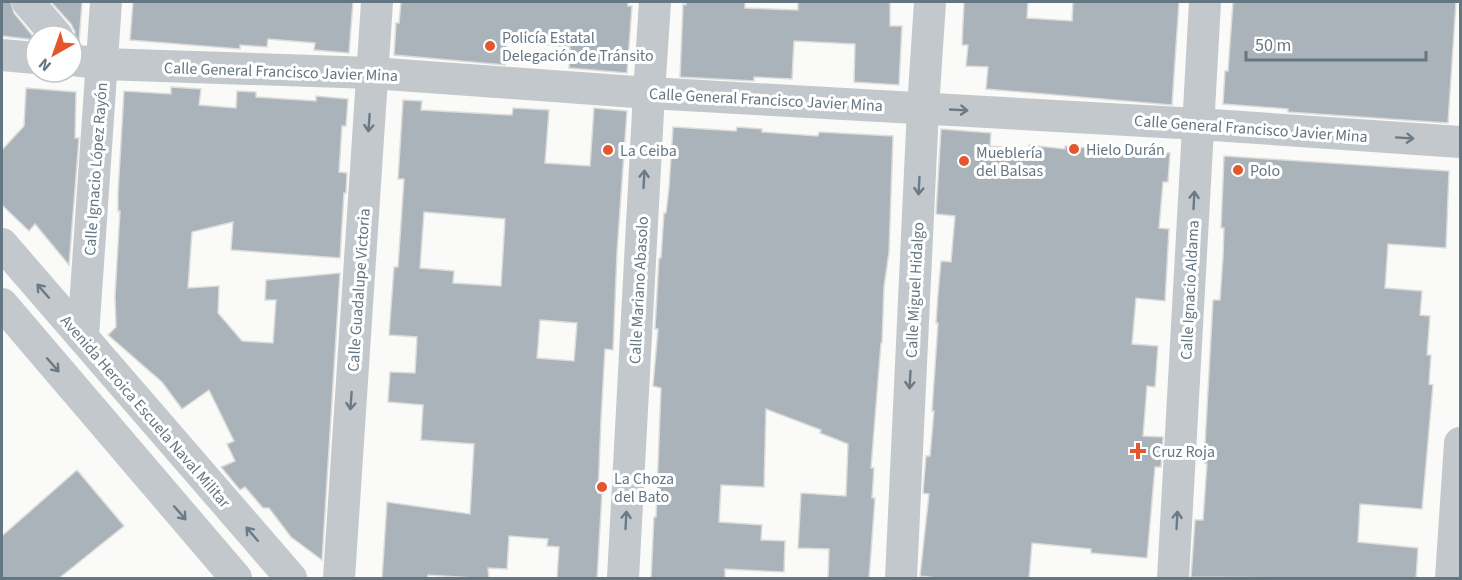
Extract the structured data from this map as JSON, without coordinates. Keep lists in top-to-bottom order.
{
  "streets": {
    "street": [
      "Calle General Francisco Javier Mina",
      "Calle Ignacio López Rayón",
      "Calle Guadalupe Victoria",
      "Calle Mariano Abasolo",
      "Calle Miguel Hidalgo",
      "Calle Ignacio Aldama",
      "Avenida Heroica Escuela Naval Militar"
    ]
  },
  "crossings": [
    ["Calle General Francisco Javier Mina", "Calle Guadalupe Victoria"],
    ["Calle General Francisco Javier Mina", "Calle Mariano Abasolo"],
    ["Calle General Francisco Javier Mina", "Calle Miguel Hidalgo"],
    ["Calle General Francisco Javier Mina", "Calle Ignacio Aldama"],
    ["Calle Ignacio López Rayón", "Avenida Heroica Escuela Naval Militar"]
  ],
  "one_way": [
    "Calle General Francisco Javier Mina",
    "Calle Guadalupe Victoria",
    "Calle Mariano Abasolo",
    "Calle Miguel Hidalgo",
    "Calle Ignacio Aldama"
  ],
  "places": {
    "other": [
      "Policía Estatal Delegación de Tránsito",
      "Hielo Durán",
      "La Ceiba",
      "Mueblería del Balsas",
      "Polo",
      "La Choza del Bato"
    ],
    "health": ["Cruz Roja"]
  },
  "scale_bar": "50 m",
  "north": "bottom left"
}
